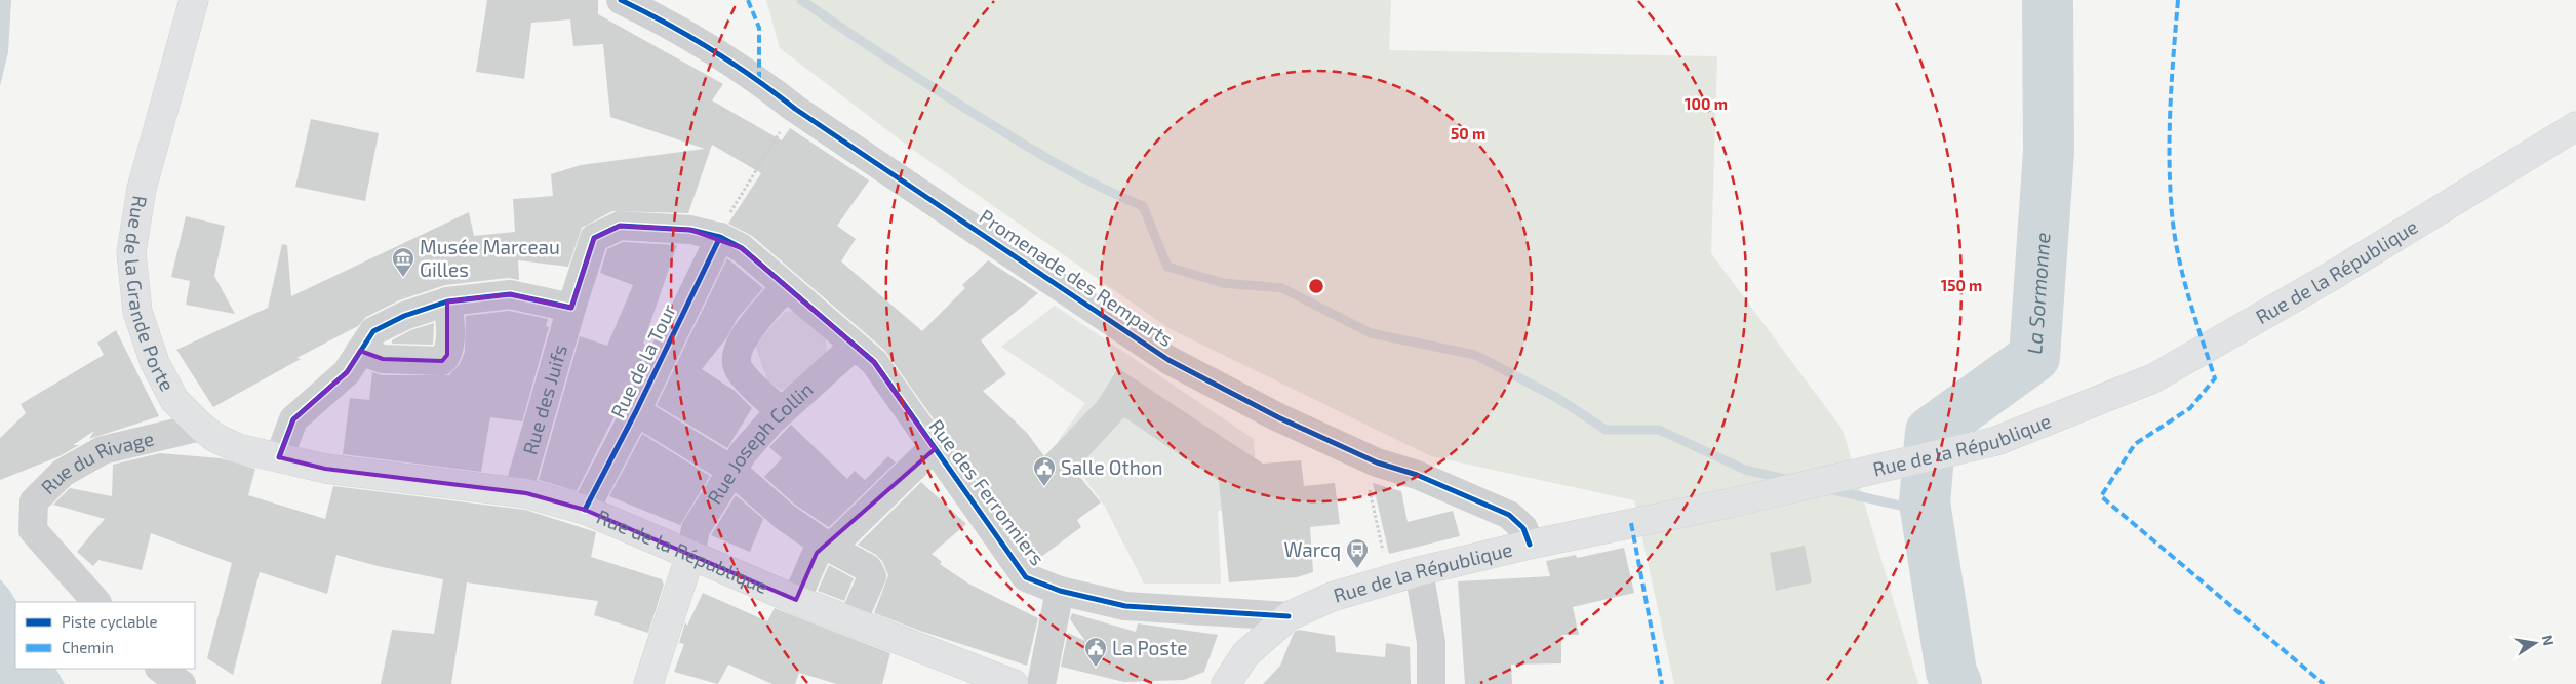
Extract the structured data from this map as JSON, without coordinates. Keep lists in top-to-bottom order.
{
  "streets": {
    "main road": ["Rue de la République", "Rue de la Grande Porte"],
    "street": [
      "Promenade des Remparts",
      "Rue de la Tour",
      "Rue des Juifs",
      "Rue Joseph Collin",
      "Rue du Rivage",
      "Rue des Ferronniers"
    ]
  },
  "crossings": [
    ["Rue de la République", "Promenade des Remparts"],
    ["Rue de la République", "Rue de la Grande Porte"],
    ["Rue de la République", "Rue de la Tour"],
    ["Rue de la République", "Rue des Juifs"],
    ["Rue de la République", "Rue Joseph Collin"],
    ["Rue de la République", "Rue des Ferronniers"],
    ["Rue de la Grande Porte", "Rue du Rivage"],
    ["Rue de la Tour", "Rue des Juifs"],
    ["Rue de la Tour", "Rue des Ferronniers"],
    ["Rue des Juifs", "Rue des Ferronniers"],
    ["Rue Joseph Collin", "Rue des Ferronniers"]
  ],
  "water": ["La Sormonne"],
  "places": {
    "museum": ["Musée Marceau Gilles"],
    "public building": ["Salle Othon", "La Poste"],
    "bus stop": ["Warcq"]
  },
  "legend": ["Piste cyclable", "Chemin"],
  "north": "right",
  "rings": ["100 m", "50 m", "150 m"]
}
